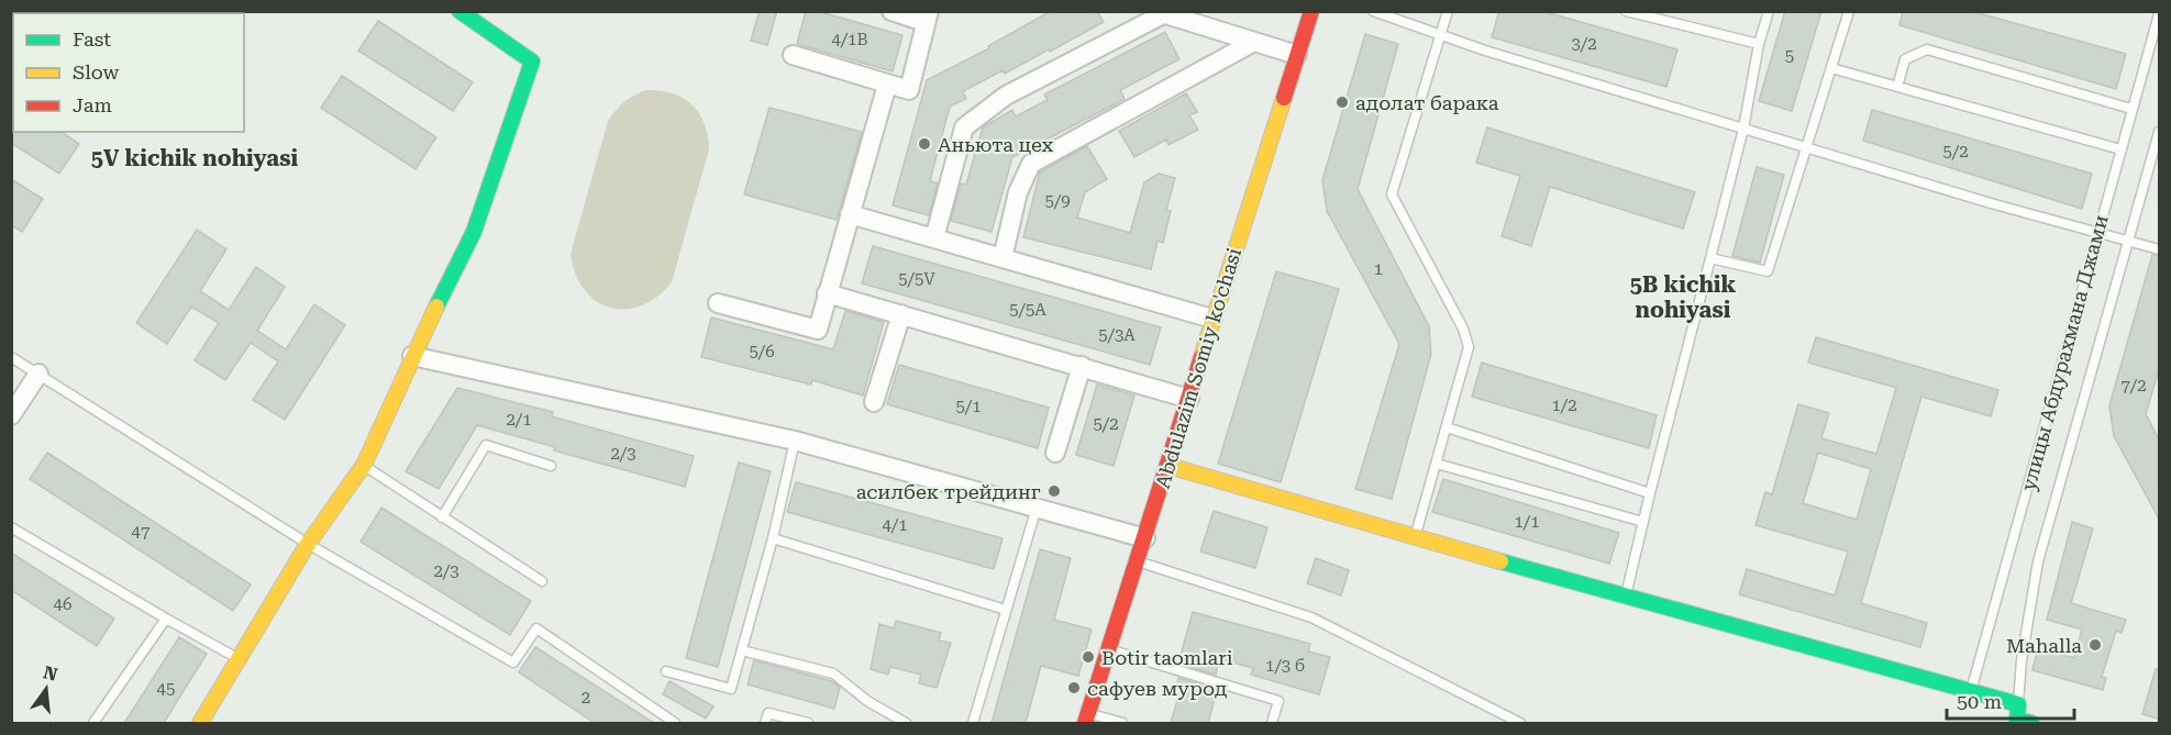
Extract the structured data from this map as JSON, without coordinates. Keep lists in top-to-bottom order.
{
  "streets": {
    "street": ["Abdulazim Somiy ko'chasi"],
    "lane": ["улицы Абдурахмана Джами"]
  },
  "districts": ["5V kichik nohiyasi", "5B kichik nohiyasi"],
  "places": [
    "адолат барака",
    "Аньюта цех",
    "асилбек трейдинг",
    "Mahalla",
    "Botir taomlari",
    "сафуев мурод"
  ],
  "house_numbers": [
    "4/1B",
    "3/2",
    "5",
    "5/2",
    "5/9",
    "1",
    "5/5V",
    "5/5A",
    "5/3A",
    "5/6",
    "7/2",
    "1/2",
    "5/1",
    "2/1",
    "5/2",
    "2/3",
    "1/1",
    "4/1",
    "47",
    "2/3",
    "46",
    "1/3 б",
    "45",
    "2"
  ],
  "legend": ["Fast", "Slow", "Jam"],
  "scale_bar": "50 m",
  "north": "top"
}
